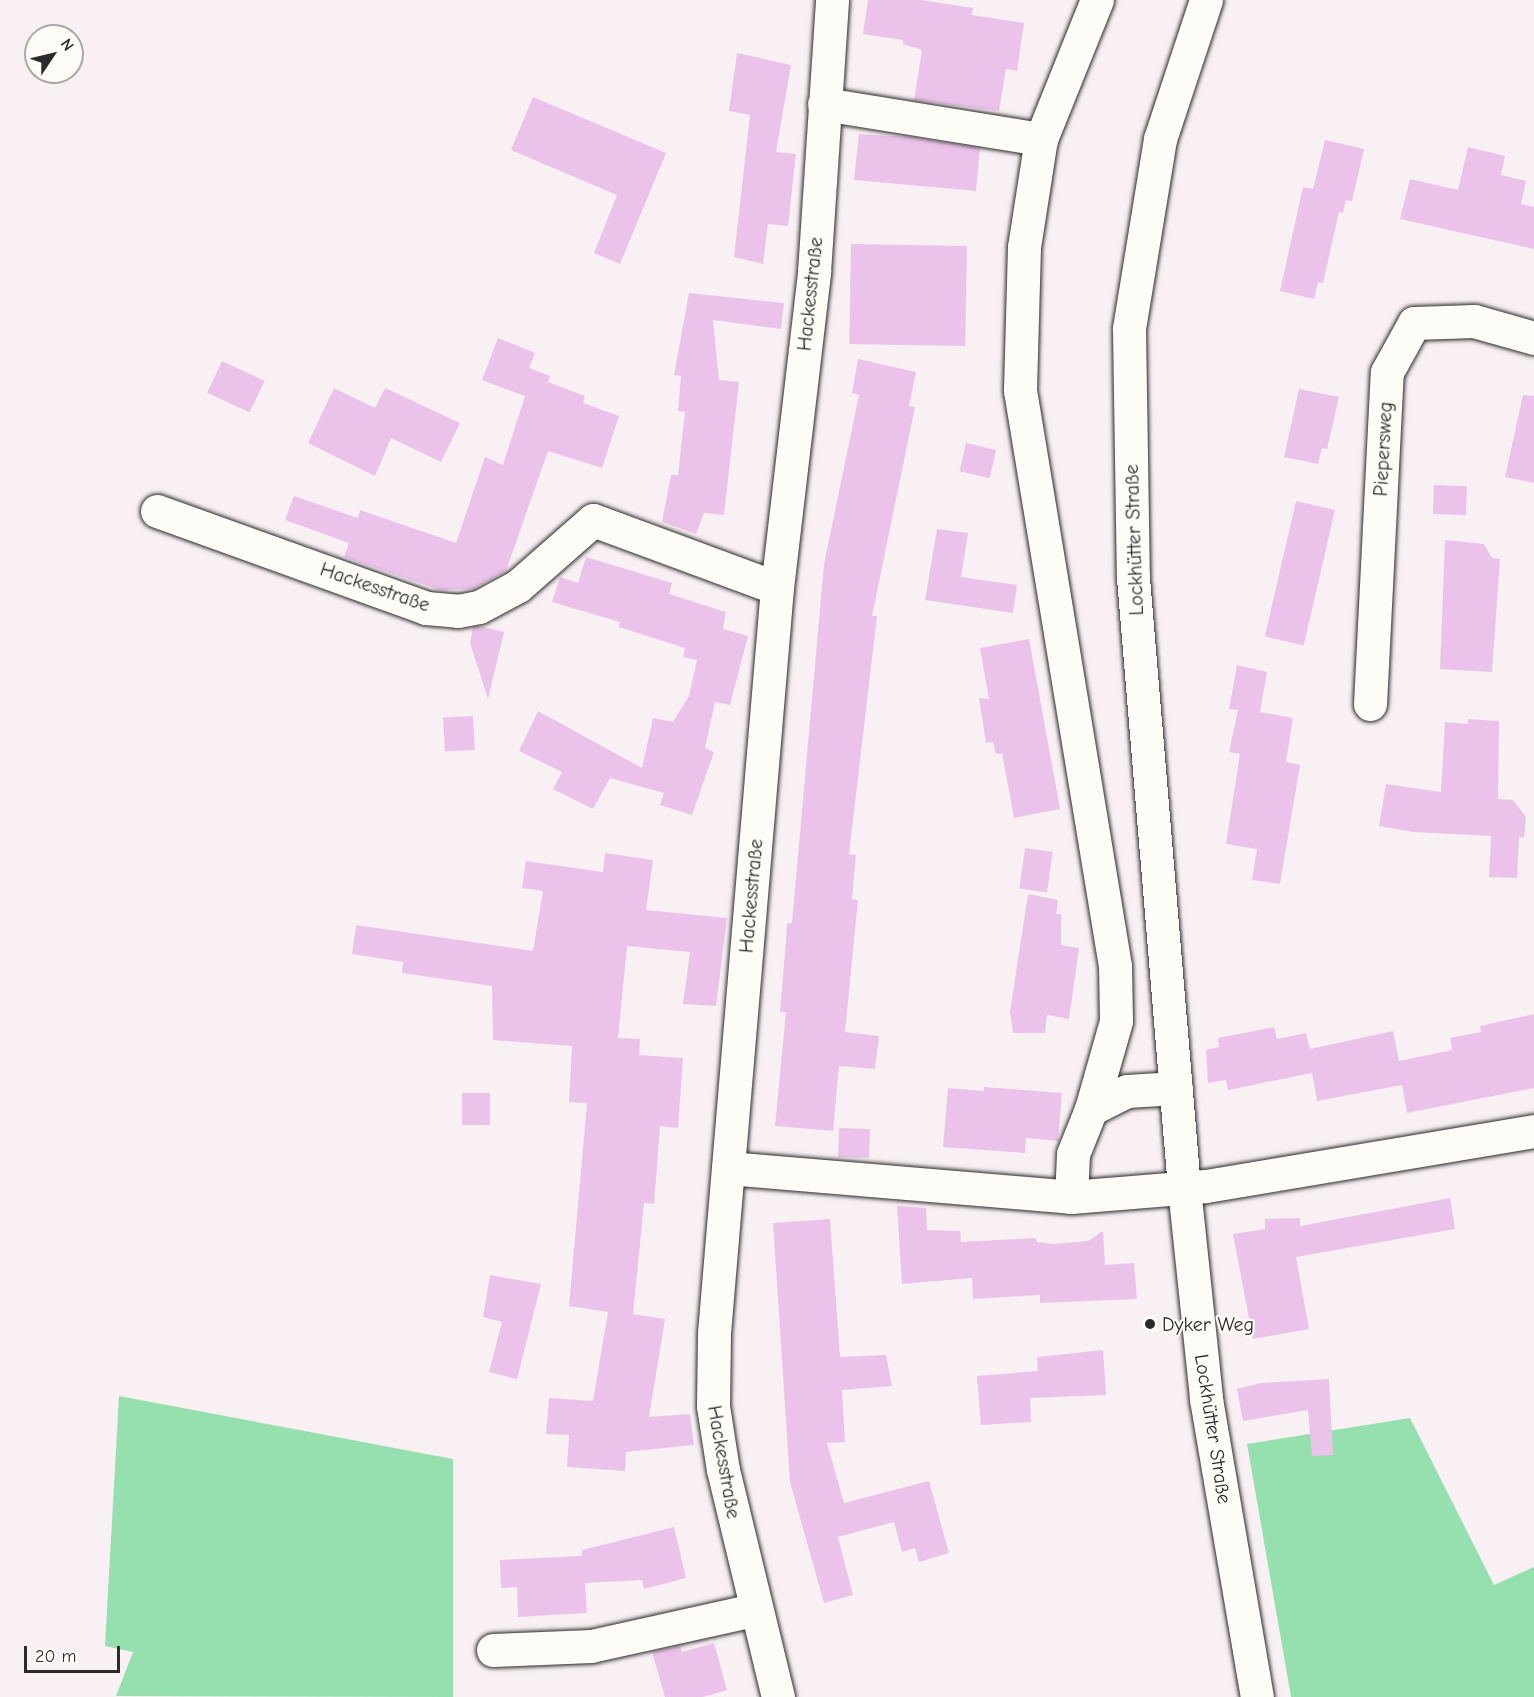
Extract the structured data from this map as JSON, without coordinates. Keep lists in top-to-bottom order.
{
  "streets": {
    "street": ["Hackesstraße", "Piepersweg", "Lockhütter Straße"]
  },
  "places": ["Dyker Weg"],
  "scale_bar": "20 m",
  "north": "top right"
}
